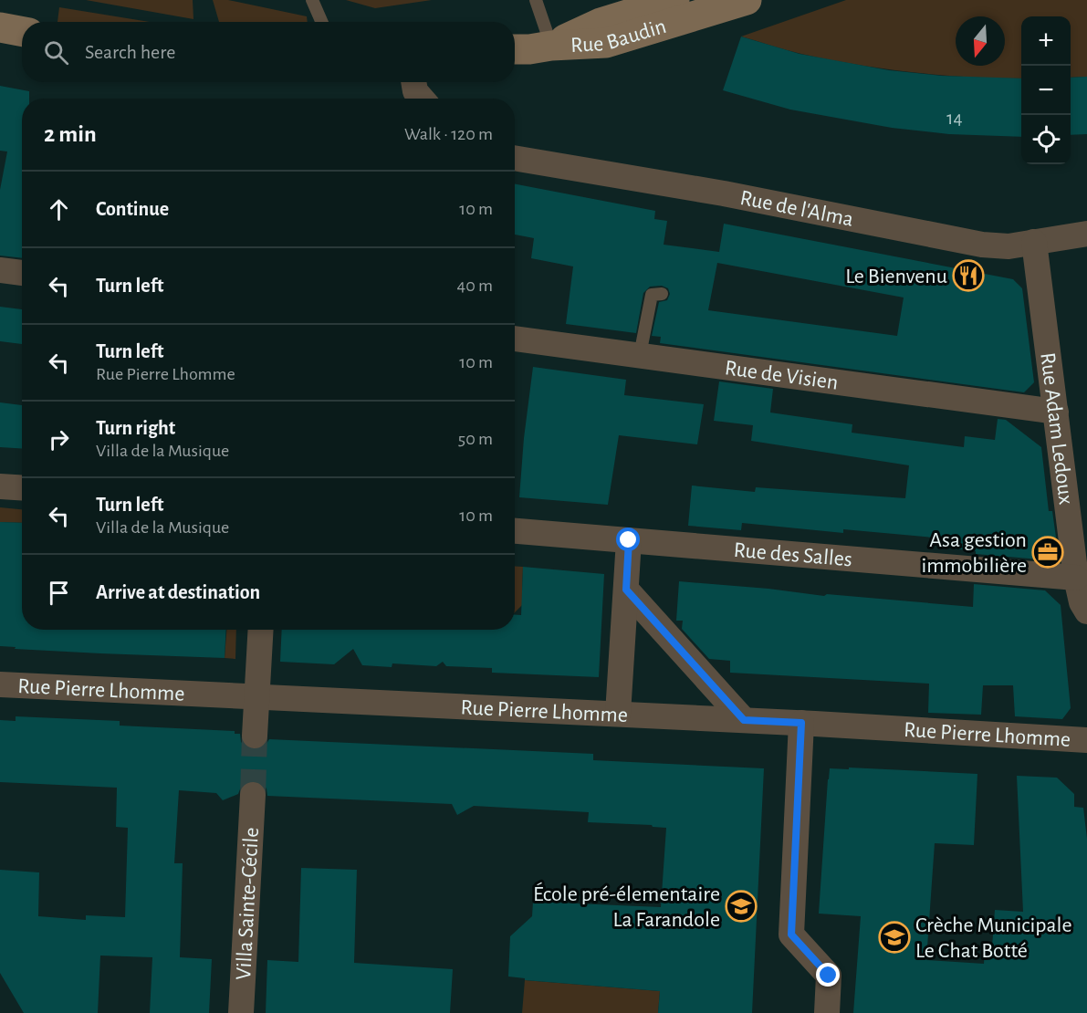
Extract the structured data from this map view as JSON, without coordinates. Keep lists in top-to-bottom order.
{
  "streets": {
    "main road": ["Rue Baudin"],
    "street": [
      "Rue de l'Alma",
      "Rue de Visien",
      "Rue Adam Ledoux",
      "Rue des Salles",
      "Rue Pierre Lhomme",
      "Villa Sainte-Cécile"
    ]
  },
  "crossings": [
    ["Rue de l'Alma", "Rue Adam Ledoux"],
    ["Rue de Visien", "Rue Adam Ledoux"],
    ["Rue Adam Ledoux", "Rue des Salles"]
  ],
  "places": {
    "restaurant": ["Le Bienvenu"],
    "office": ["Asa gestion immobilière"],
    "school or university": ["École pré-élementaire La Farandole", "Crèche Municipale Le Chat Botté"]
  },
  "house_numbers": ["14"],
  "north": "bottom",
  "page": {
    "map_buttons": ["+", "−"],
    "search": "Search here",
    "heading": ["2 min", "Walk · 120 m"],
    "list": [
      ["Continue", "10 m"],
      ["Turn left", "40 m"],
      ["Turn left", "Rue Pierre Lhomme", "10 m"],
      ["Turn right", "Villa de la Musique", "50 m"],
      ["Turn left", "Villa de la Musique", "10 m"],
      "Arrive at destination"
    ]
  }
}
